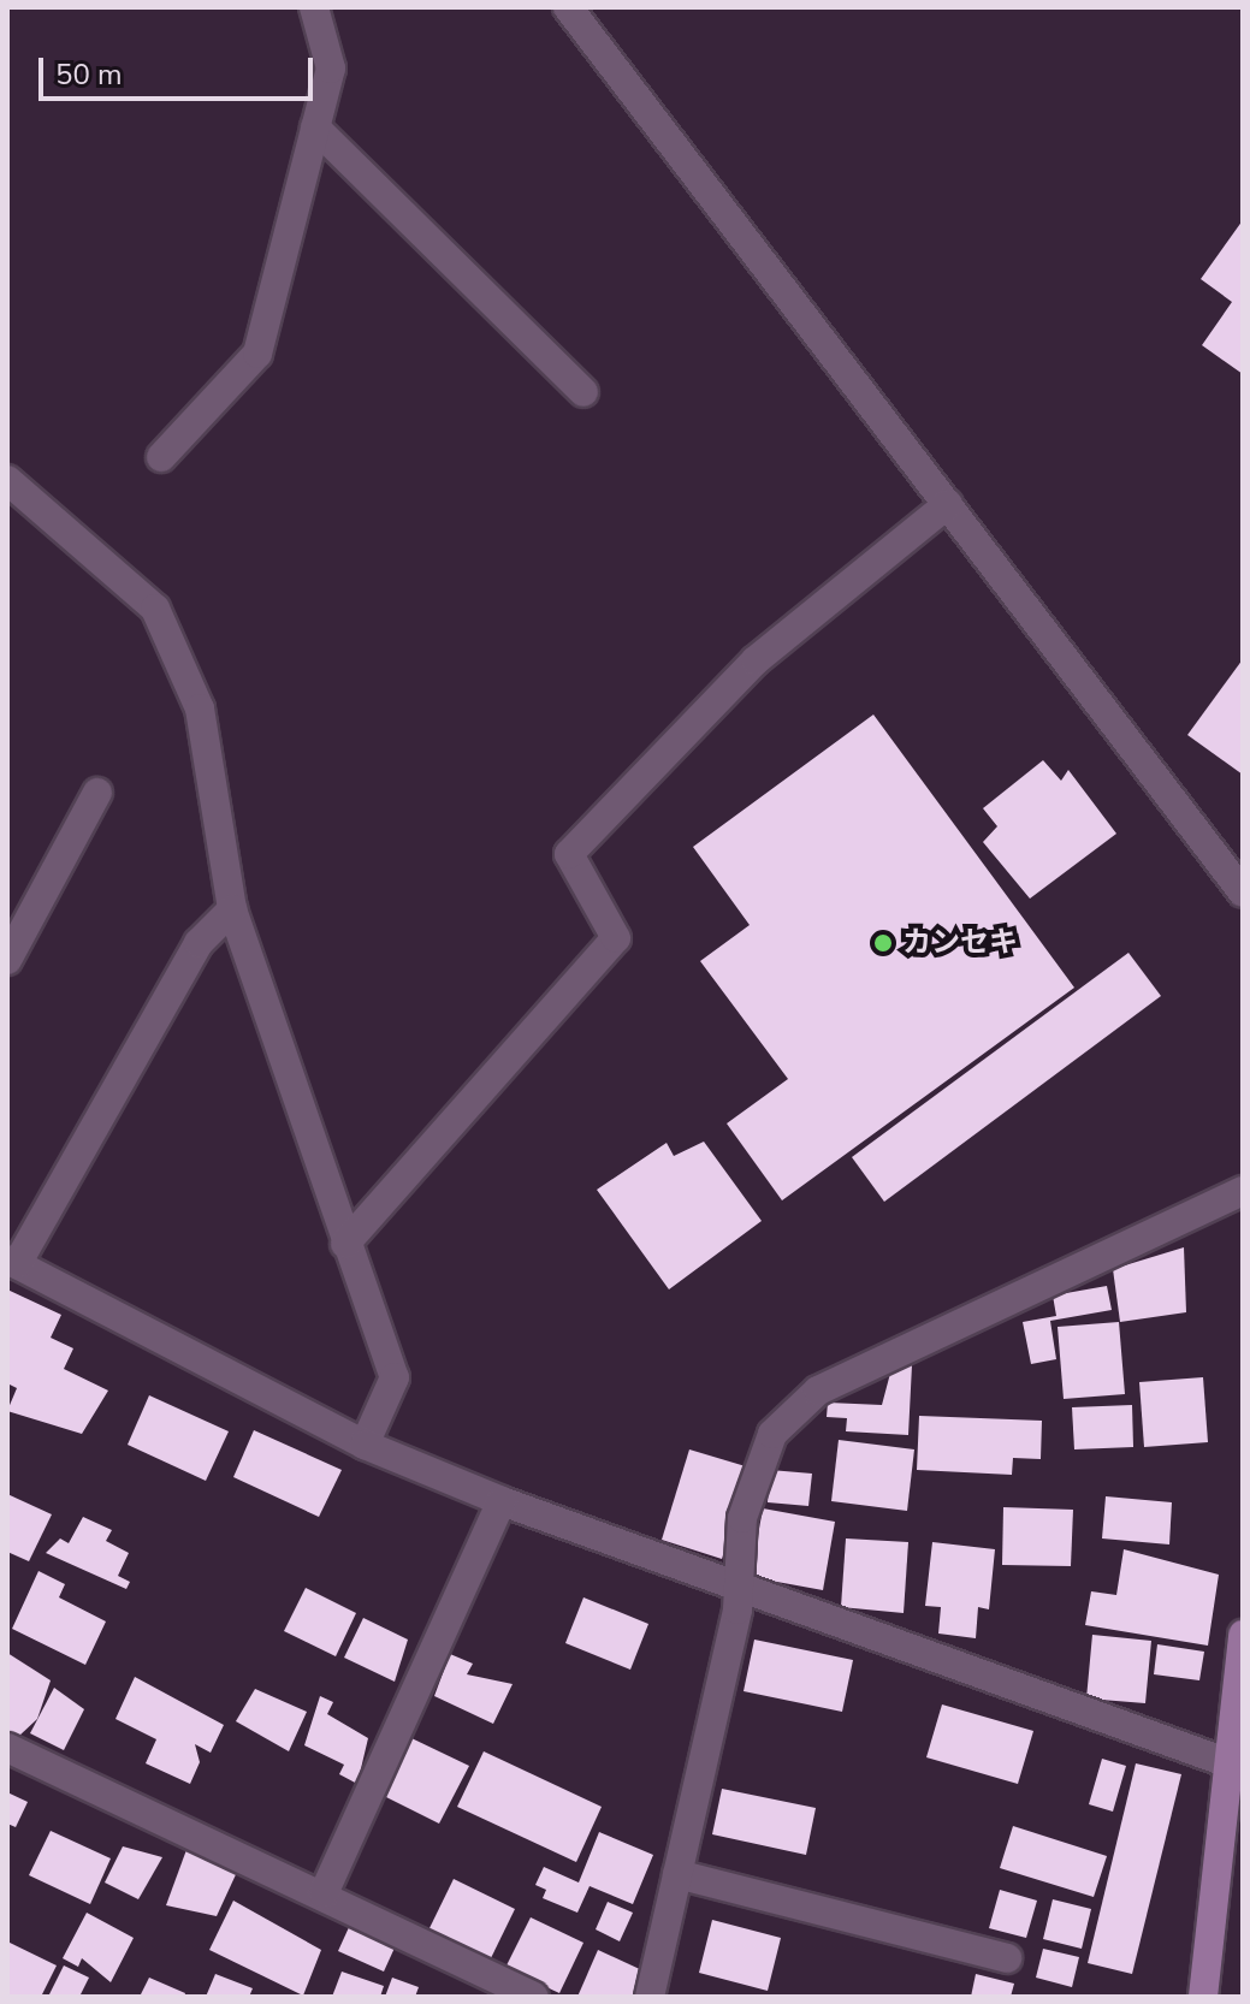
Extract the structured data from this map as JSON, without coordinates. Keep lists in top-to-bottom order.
{
  "places": ["カンセキ"],
  "scale_bar": "50 m"
}
